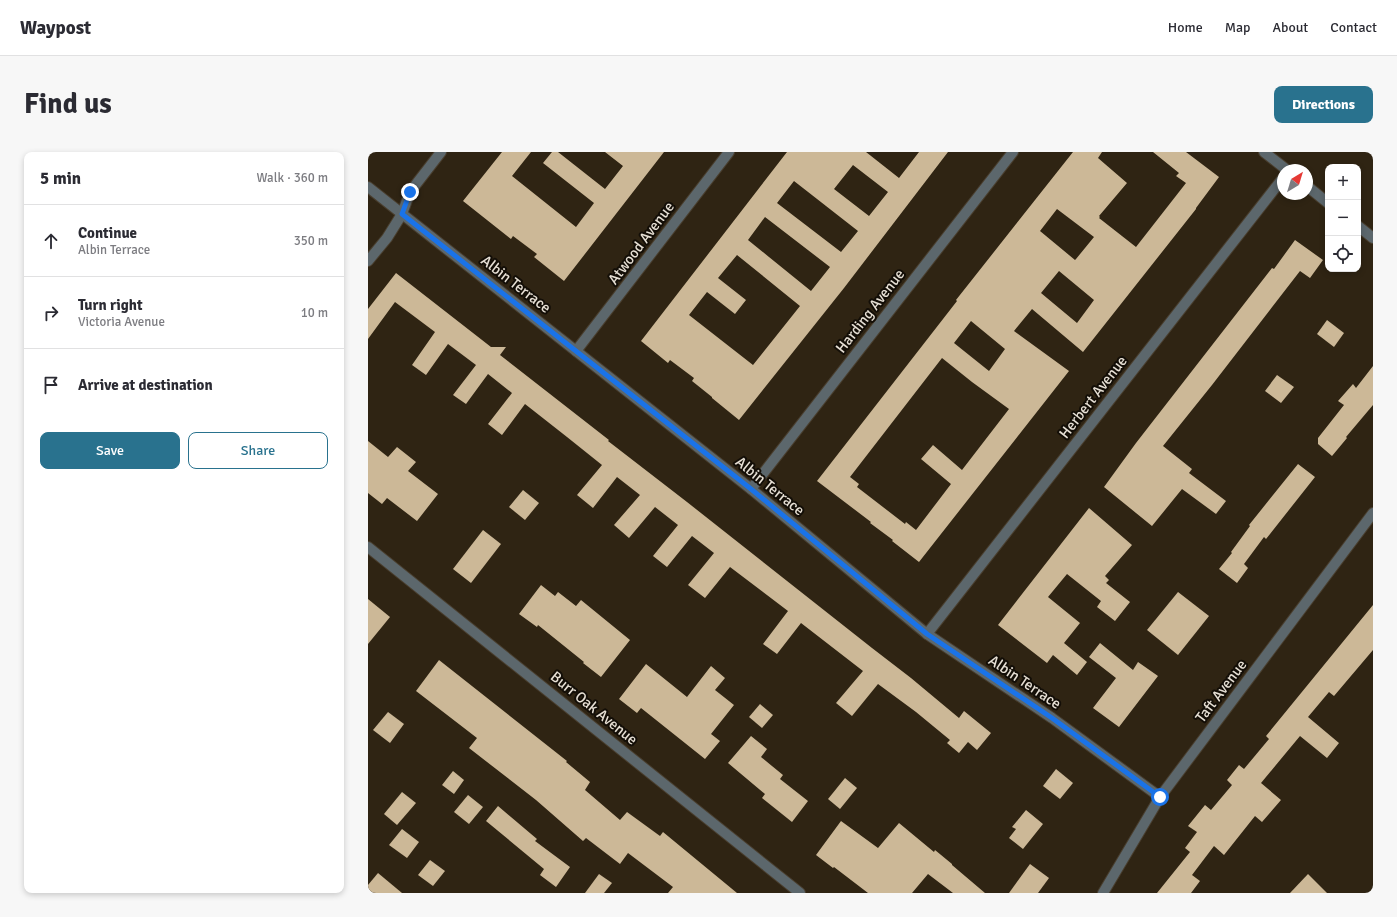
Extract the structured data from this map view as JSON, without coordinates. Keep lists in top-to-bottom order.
{
  "streets": {
    "street": [
      "Atwood Avenue",
      "Albin Terrace",
      "Harding Avenue",
      "Herbert Avenue",
      "Taft Avenue",
      "Burr Oak Avenue"
    ]
  },
  "crossings": [
    ["Atwood Avenue", "Albin Terrace"],
    ["Albin Terrace", "Harding Avenue"],
    ["Albin Terrace", "Herbert Avenue"],
    ["Albin Terrace", "Taft Avenue"]
  ],
  "north": "top right",
  "page": {
    "header": "Waypost",
    "nav": [
      "Home",
      "Map",
      "About",
      "Contact"
    ],
    "buttons": [
      "Directions",
      ["Save", "Share"]
    ],
    "title": "Find us",
    "heading": ["5 min", "Walk · 360 m"],
    "map_buttons": ["+", "−"],
    "list": [
      ["Continue", "Albin Terrace", "350 m"],
      ["Turn right", "Victoria Avenue", "10 m"],
      "Arrive at destination"
    ]
  }
}
